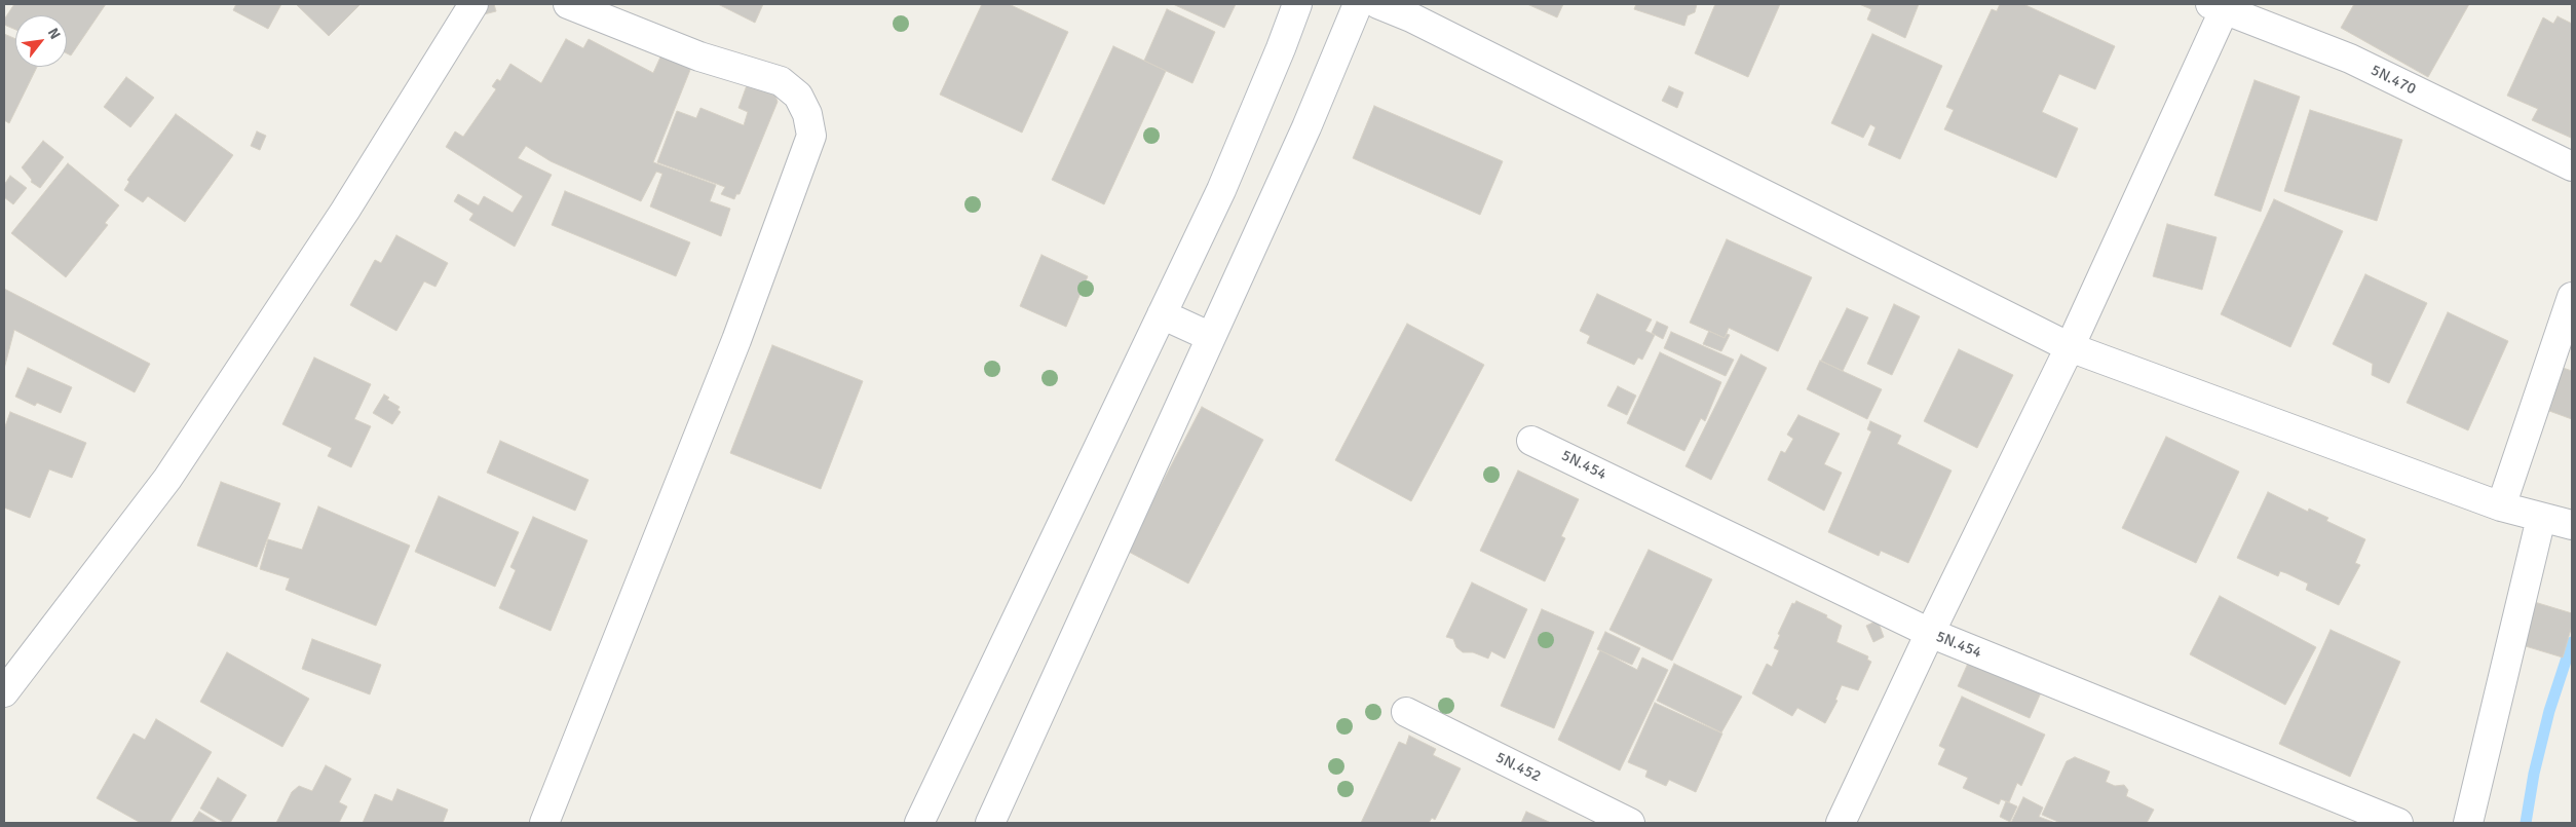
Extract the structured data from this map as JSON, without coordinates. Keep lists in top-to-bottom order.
{
  "streets": {
    "street": ["5N.470", "5N.454", "5N.452"]
  },
  "north": "top right"
}
